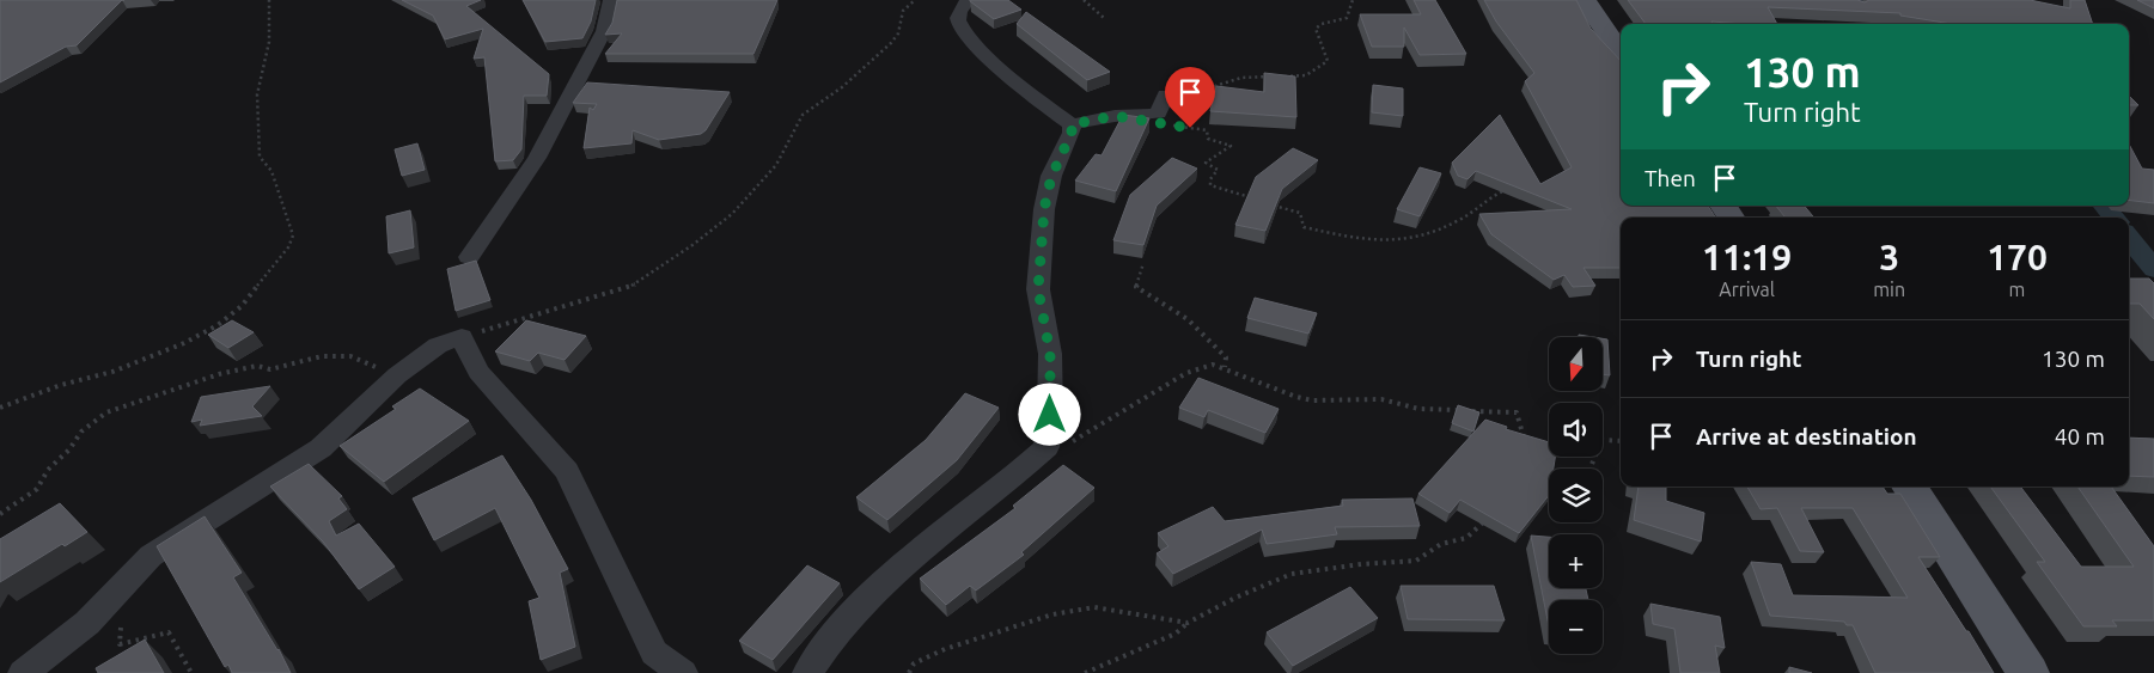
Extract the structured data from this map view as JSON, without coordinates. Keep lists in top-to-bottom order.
{
  "north": "bottom",
  "page": {
    "turn": ["130 m", "Turn right"],
    "then": "Then",
    "eta": [
      "11:19",
      "Arrival",
      "3",
      "min",
      "170",
      "m"
    ],
    "list": [
      {
        "name": "Turn right",
        "value": "130 m"
      },
      {
        "name": "Arrive at destination",
        "value": "40 m"
      }
    ],
    "map_buttons": ["+", "−"]
  }
}
